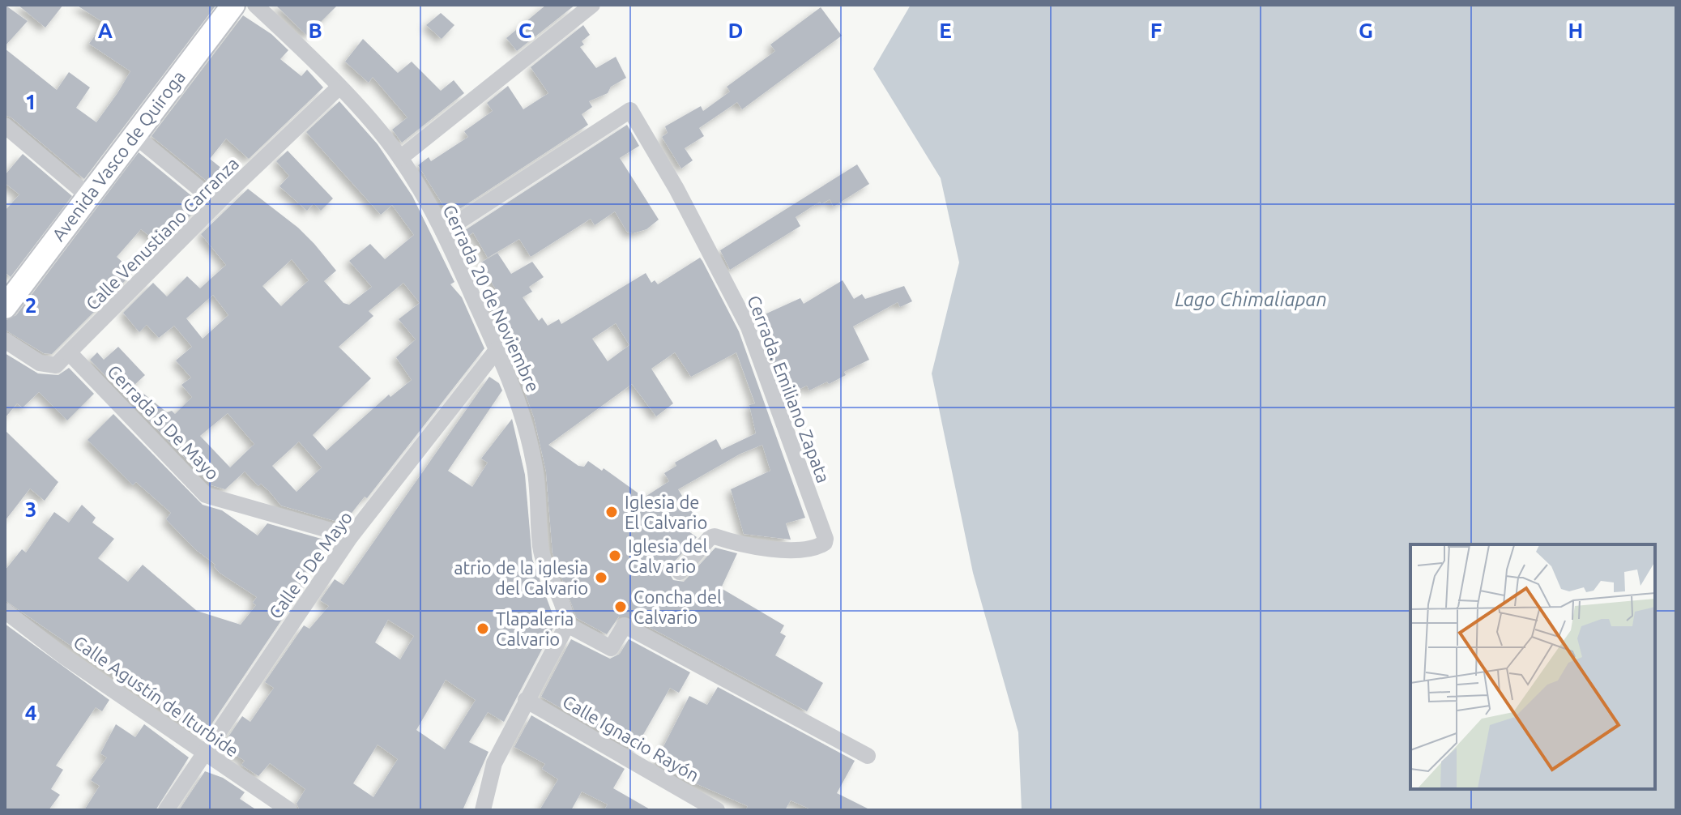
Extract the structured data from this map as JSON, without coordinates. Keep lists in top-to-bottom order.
{
  "streets": {
    "street": [
      "Avenida Vasco de Quiroga",
      "Calle Venustiano Carranza",
      "Cerrada 20 de Noviembre",
      "Cerrada. Emiliano Zapata",
      "Cerrada 5 De Mayo",
      "Calle 5 De Mayo",
      "Calle Agustín de Iturbide",
      "Calle Ignacio Rayón"
    ]
  },
  "crossings": [
    ["Calle Venustiano Carranza", "Cerrada 20 de Noviembre"],
    ["Calle Venustiano Carranza", "Cerrada 5 De Mayo"],
    ["Cerrada 20 de Noviembre", "Cerrada. Emiliano Zapata"],
    ["Cerrada 20 de Noviembre", "Calle 5 De Mayo"],
    ["Cerrada 5 De Mayo", "Calle 5 De Mayo"],
    ["Calle 5 De Mayo", "Calle Agustín de Iturbide"]
  ],
  "water": ["Lago Chimaliapan"],
  "places": [
    "Iglesia de El Calvario",
    "Iglesia del Calv ario",
    "atrio de la iglesia del Calvario",
    "Concha del Calvario",
    "Tlapaleria Calvario"
  ],
  "grid": {
    "columns": [
      "A",
      "B",
      "C",
      "D",
      "E",
      "F",
      "G",
      "H"
    ],
    "rows": [
      "1",
      "2",
      "3",
      "4"
    ]
  }
}
